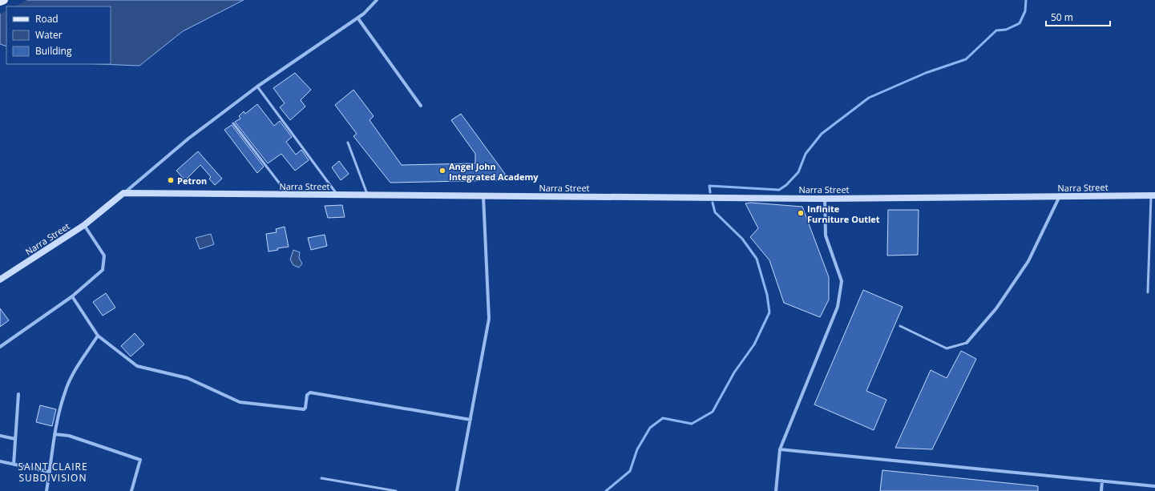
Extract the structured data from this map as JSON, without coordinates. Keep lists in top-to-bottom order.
{
  "streets": {
    "main road": ["Narra Street"]
  },
  "districts": ["SAINT CLAIRE SUBDIVISION"],
  "places": ["Angel John Integrated Academy", "Petron", "Infinite Furniture Outlet"],
  "legend": ["Road", "Water", "Building"],
  "scale_bar": "50 m"
}
